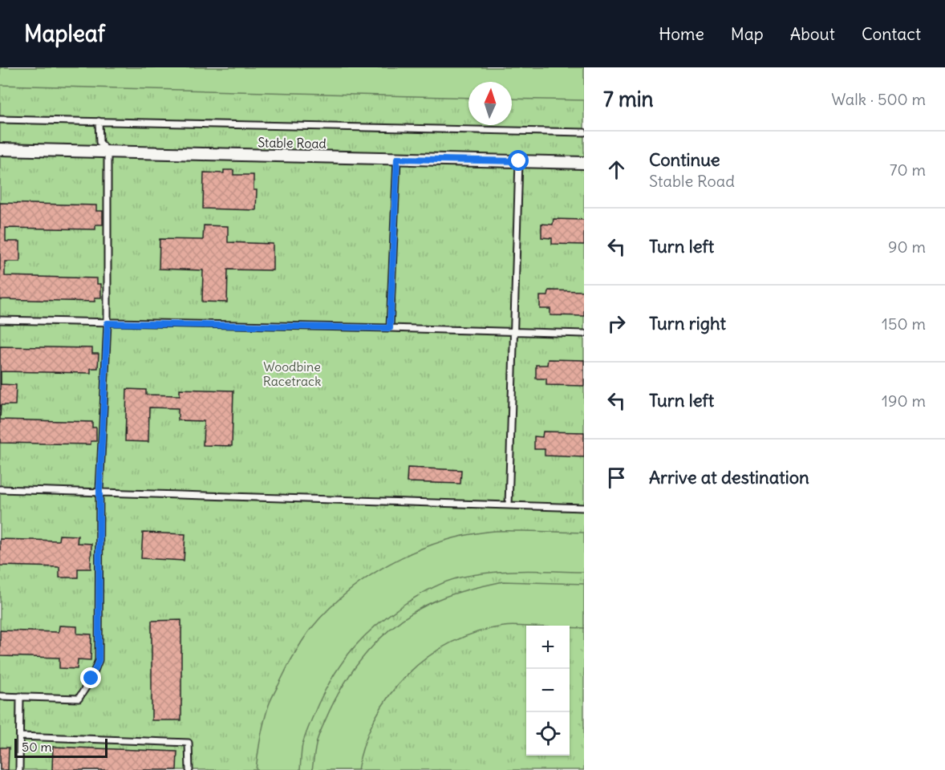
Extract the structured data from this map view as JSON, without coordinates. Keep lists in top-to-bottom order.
{
  "streets": {
    "street": ["Stable Road"]
  },
  "parks": ["Woodbine Racetrack"],
  "scale_bar": "50 m",
  "north": "top",
  "page": {
    "header": "Mapleaf",
    "nav": [
      "Home",
      "Map",
      "About",
      "Contact"
    ],
    "heading": ["7 min", "Walk · 500 m"],
    "list": [
      ["Continue", "Stable Road", "70 m"],
      ["Turn left", "90 m"],
      ["Turn right", "150 m"],
      ["Turn left", "190 m"],
      "Arrive at destination"
    ],
    "map_buttons": ["+", "−"],
    "scale": "50 m"
  }
}
